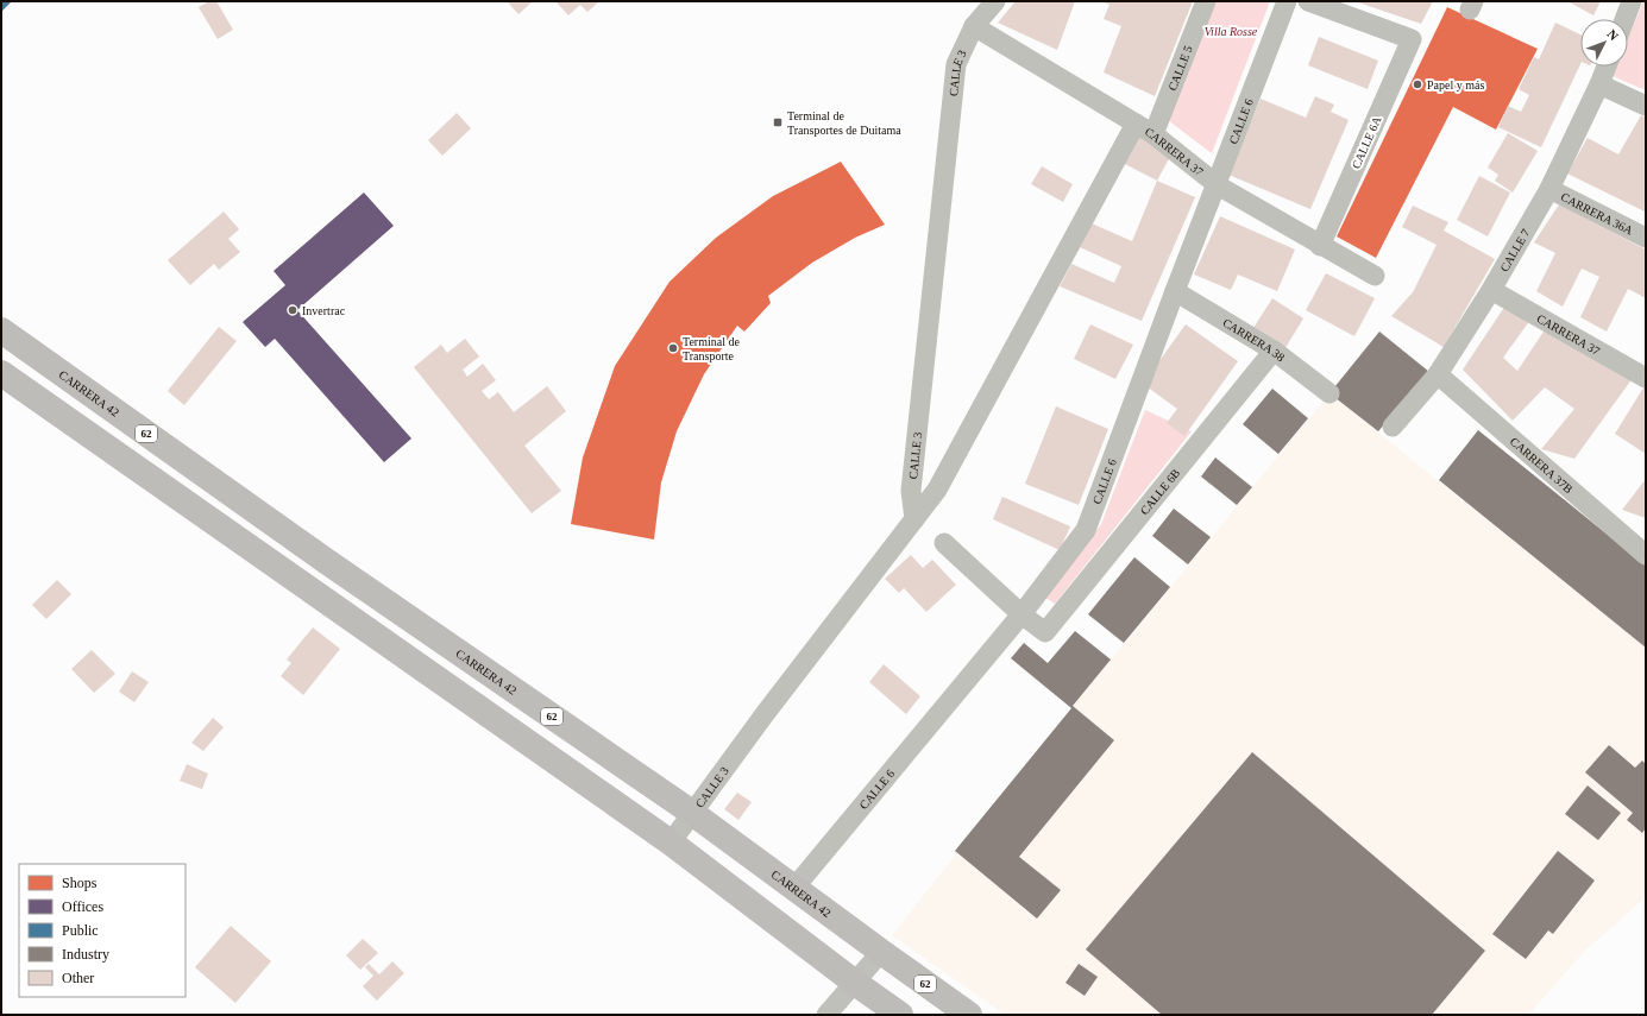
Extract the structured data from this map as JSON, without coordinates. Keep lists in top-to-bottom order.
{
  "streets": {
    "highway": ["CARRERA 42", "62"],
    "street": [
      "CALLE 5",
      "CALLE 3",
      "CALLE 6",
      "CALLE 6A",
      "CARRERA 37",
      "CARRERA 36A",
      "CALLE 7",
      "CARRERA 38",
      "CARRERA 37B",
      "CALLE 6B"
    ]
  },
  "crossings": [
    ["CALLE 5", "CARRERA 37"],
    ["CALLE 3", "CARRERA 37"],
    ["CALLE 3", "CARRERA 42"],
    ["CALLE 6", "CARRERA 37"],
    ["CALLE 6", "CARRERA 38"],
    ["CALLE 6", "CARRERA 42"],
    ["CALLE 6", "CALLE 6B"],
    ["CALLE 6A", "CARRERA 37"],
    ["CARRERA 37", "CALLE 7"],
    ["CARRERA 36A", "CALLE 7"],
    ["CALLE 7", "CARRERA 37B"],
    ["CARRERA 38", "CALLE 6B"]
  ],
  "parks": ["Villa Rosse"],
  "places": {
    "other": ["Papel y más", "Invertrac", "Terminal de Transporte"],
    "transit": ["Terminal de Transportes de Duitama"]
  },
  "legend": [
    "Shops",
    "Offices",
    "Public",
    "Industry",
    "Other"
  ],
  "north": "top right"
}
